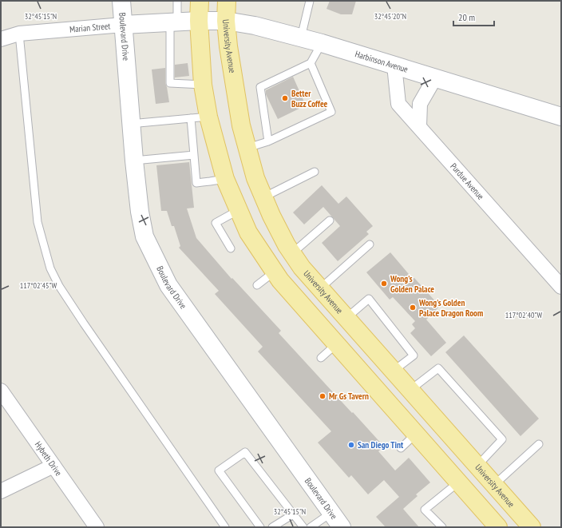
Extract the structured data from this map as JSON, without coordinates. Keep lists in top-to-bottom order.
{
  "streets": {
    "main road": ["University Avenue"],
    "street": [
      "Marian Street",
      "Boulevard Drive",
      "Harbinson Avenue",
      "Purdue Avenue",
      "Hybeth Drive"
    ]
  },
  "crossings": [
    ["Marian Street", "Boulevard Drive"],
    ["Marian Street", "Harbinson Avenue"],
    ["University Avenue", "Harbinson Avenue"],
    ["Harbinson Avenue", "Purdue Avenue"]
  ],
  "places": [
    "Better Buzz Coffee",
    "Wong's Golden Palace",
    "Wong's Golden Palace Dragon Room",
    "Mr Gs Tavern",
    "San Diego Tint"
  ],
  "scale_bar": "20 m",
  "coordinates": [
    "32°45'15\"N",
    "32°45'20\"N",
    "117°02'45\"W",
    "117°02'40\"W"
  ]
}
